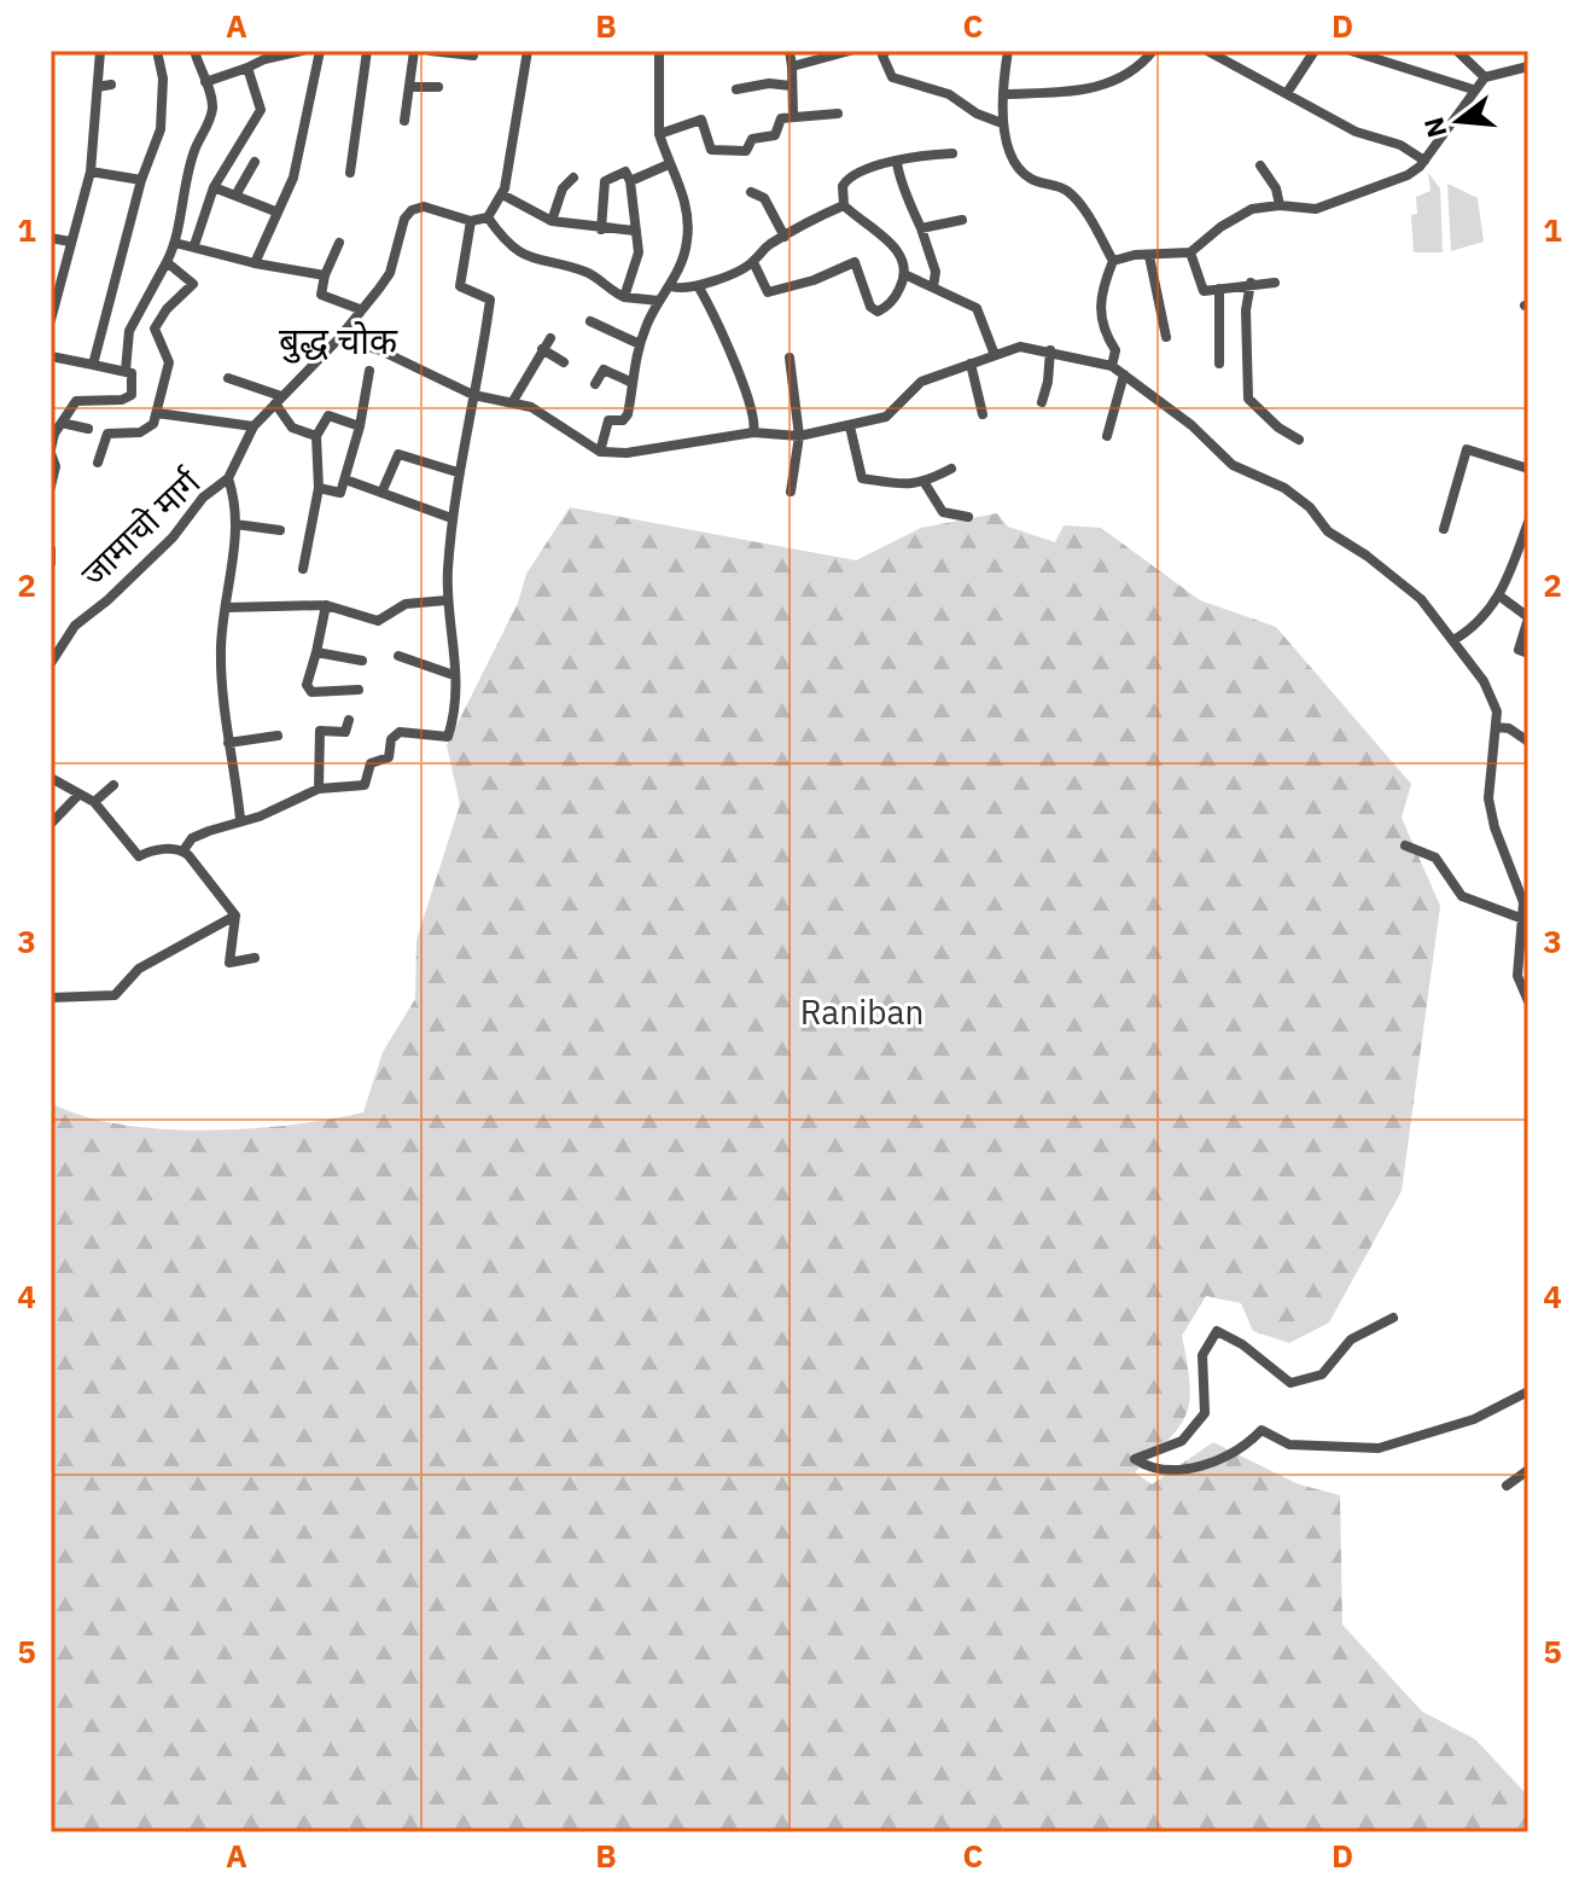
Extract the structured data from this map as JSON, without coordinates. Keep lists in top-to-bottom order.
{
  "streets": {
    "street": ["जामाचो मार्ग"]
  },
  "districts": ["बुद्ध चोक"],
  "parks": ["Raniban"],
  "north": "left",
  "grid": {
    "columns": [
      "A",
      "B",
      "C",
      "D"
    ],
    "rows": [
      "1",
      "2",
      "3",
      "4",
      "5"
    ]
  }
}
